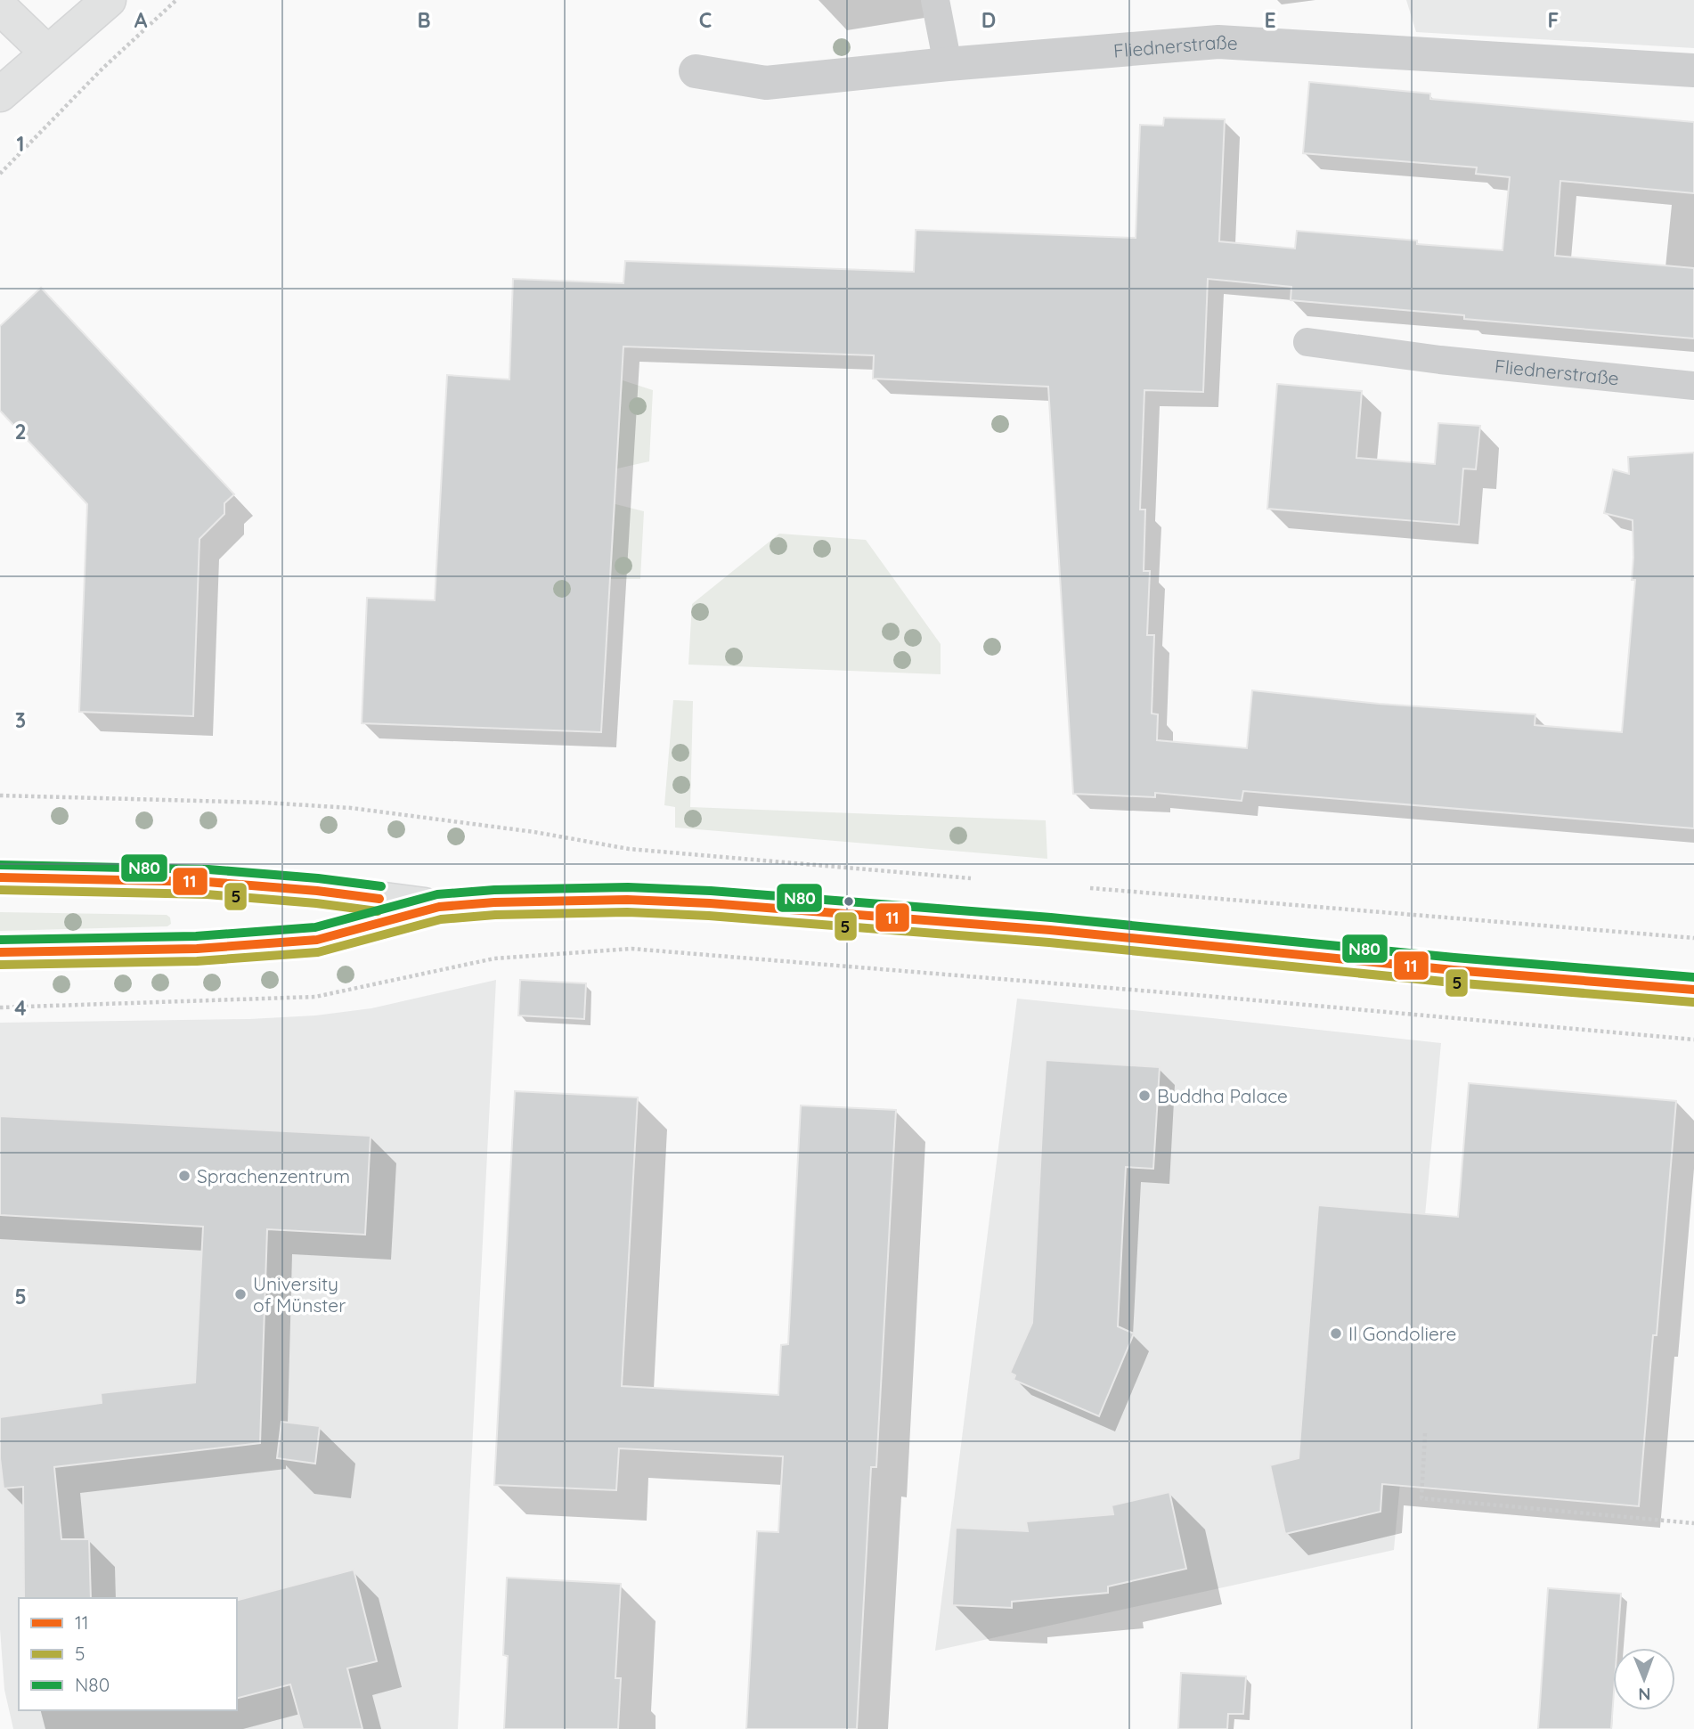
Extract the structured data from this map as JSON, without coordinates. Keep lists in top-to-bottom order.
{
  "streets": {
    "street": ["Fliednerstraße"]
  },
  "places": [
    "Buddha Palace",
    "Sprachenzentrum",
    "University of Münster",
    "Il Gondoliere"
  ],
  "lines": ["transit line N80", "transit line 11", "transit line 5"],
  "legend": ["11", "5", "N80"],
  "north": "bottom",
  "grid": {
    "columns": [
      "A",
      "B",
      "C",
      "D",
      "E",
      "F"
    ],
    "rows": [
      "1",
      "2",
      "3",
      "4",
      "5"
    ]
  }
}
